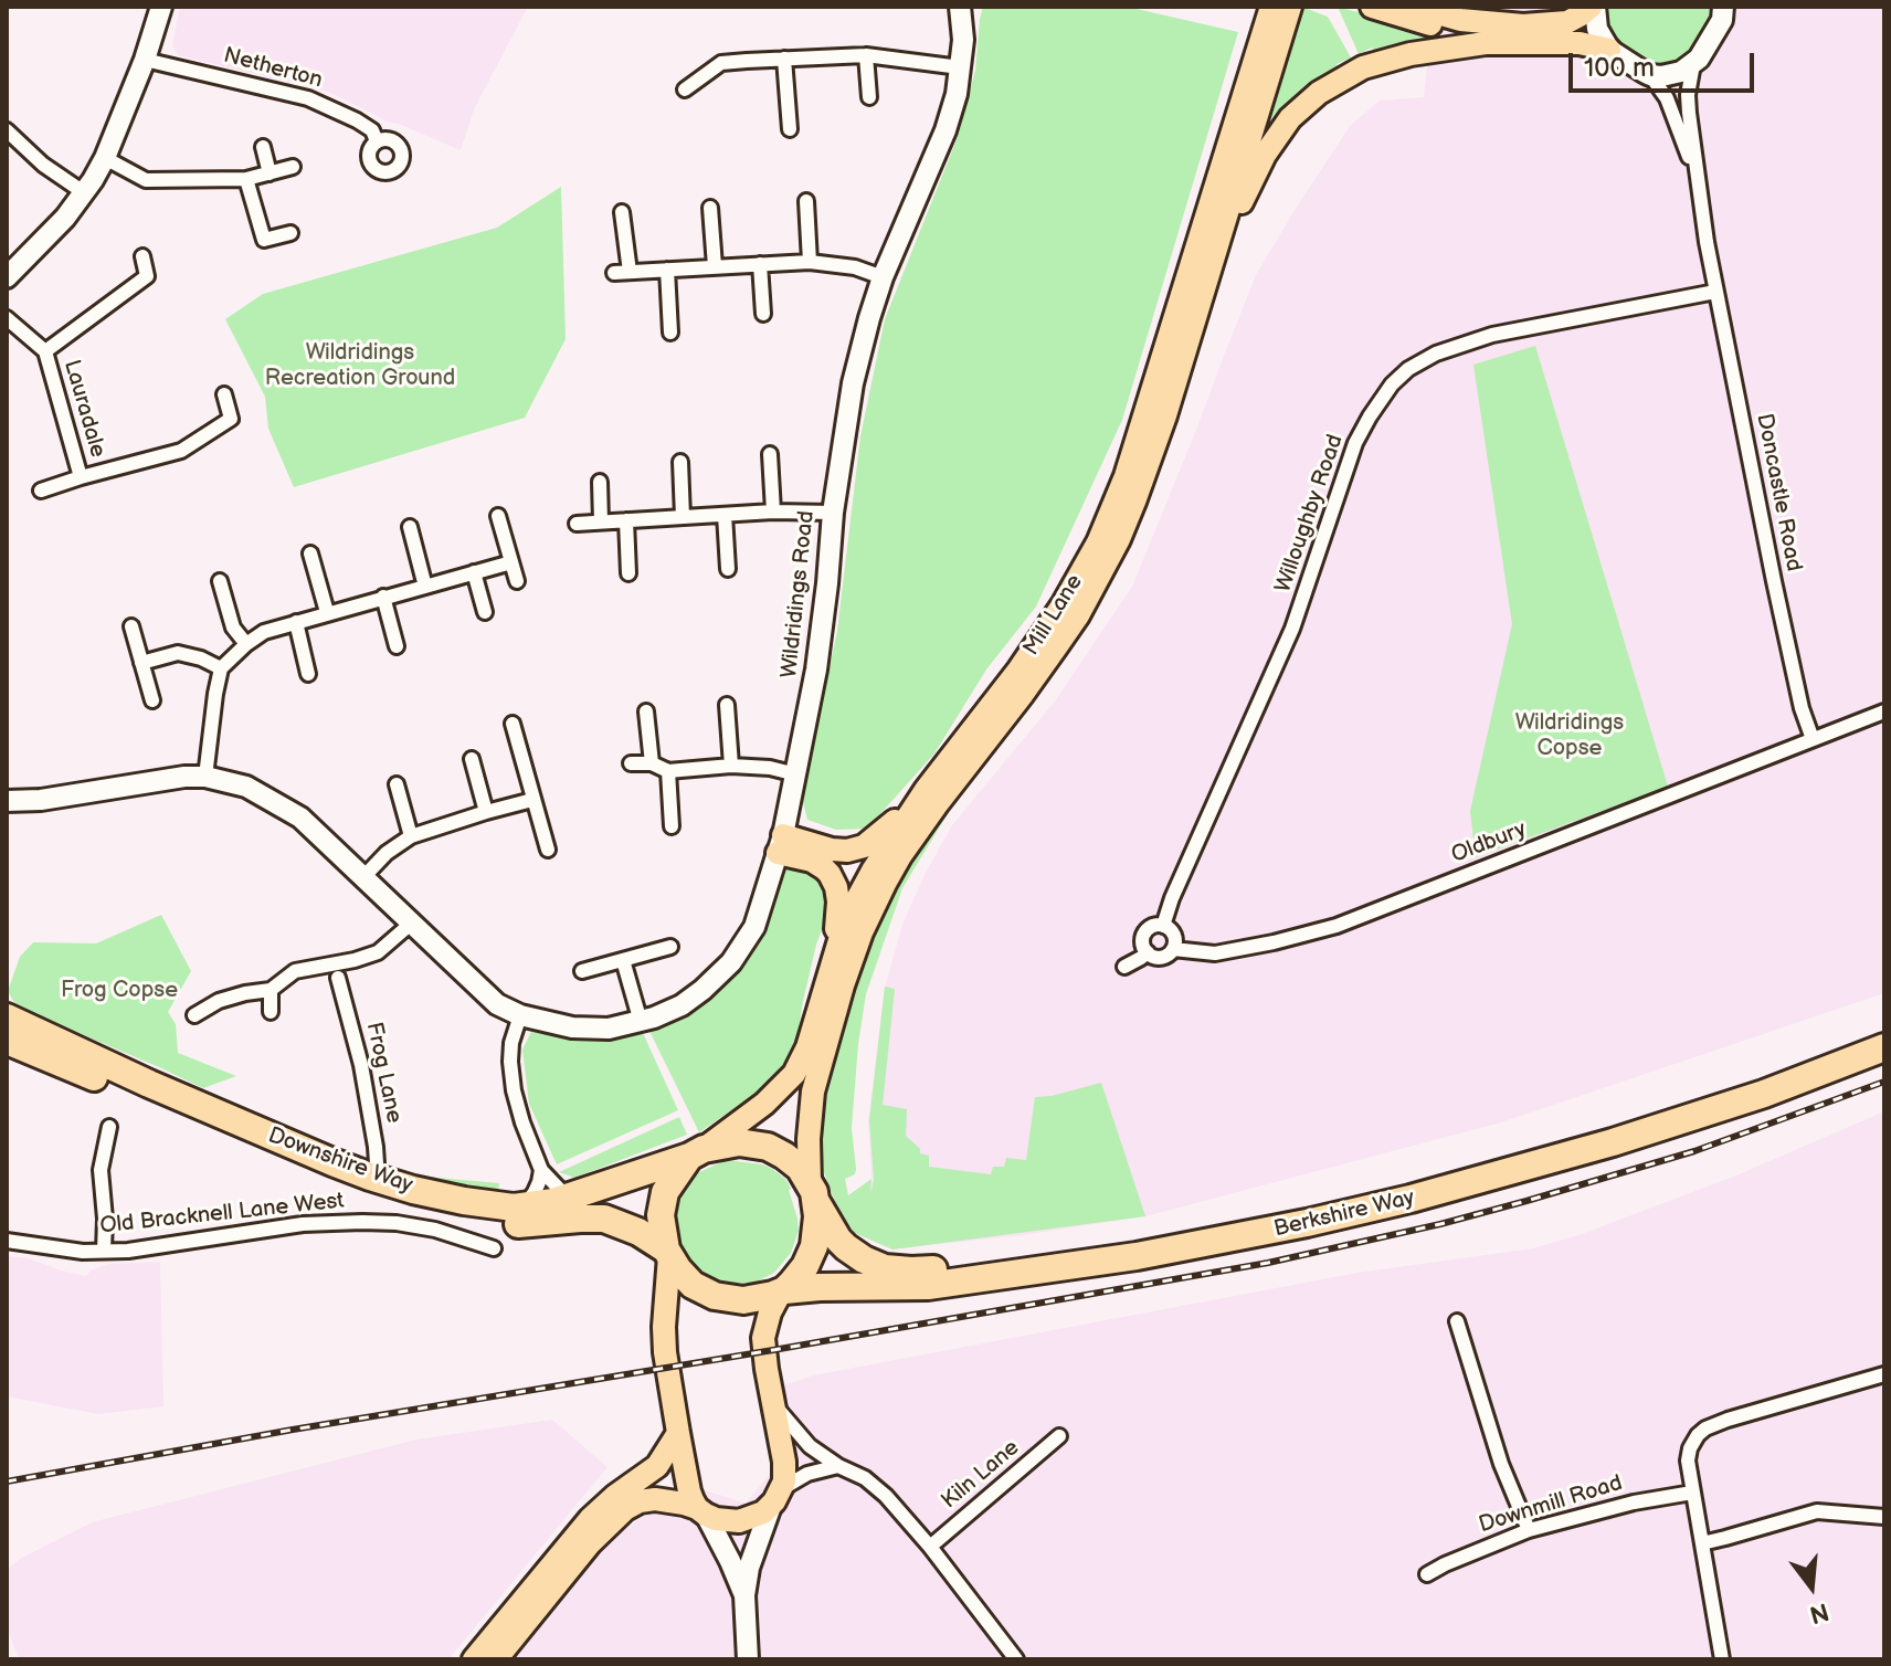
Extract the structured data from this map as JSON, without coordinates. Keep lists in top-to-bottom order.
{
  "streets": {
    "highway": ["Downshire Way", "Berkshire Way"],
    "main road": ["Mill Lane"],
    "street": [
      "Netherton",
      "Lauradale",
      "Doncastle Road",
      "Willoughby Road",
      "Wildridings Road",
      "Oldbury",
      "Frog Lane",
      "Old Bracknell Lane West",
      "Kiln Lane",
      "Downmill Road"
    ]
  },
  "crossings": [
    ["Doncastle Road", "Willoughby Road"],
    ["Doncastle Road", "Oldbury"],
    ["Willoughby Road", "Oldbury"],
    ["Mill Lane", "Downshire Way"],
    ["Mill Lane", "Berkshire Way"],
    ["Frog Lane", "Downshire Way"],
    ["Downshire Way", "Berkshire Way"]
  ],
  "parks": ["Wildridings Recreation Ground", "Wildridings Copse", "Frog Copse"],
  "scale_bar": "100 m",
  "north": "bottom"
}
